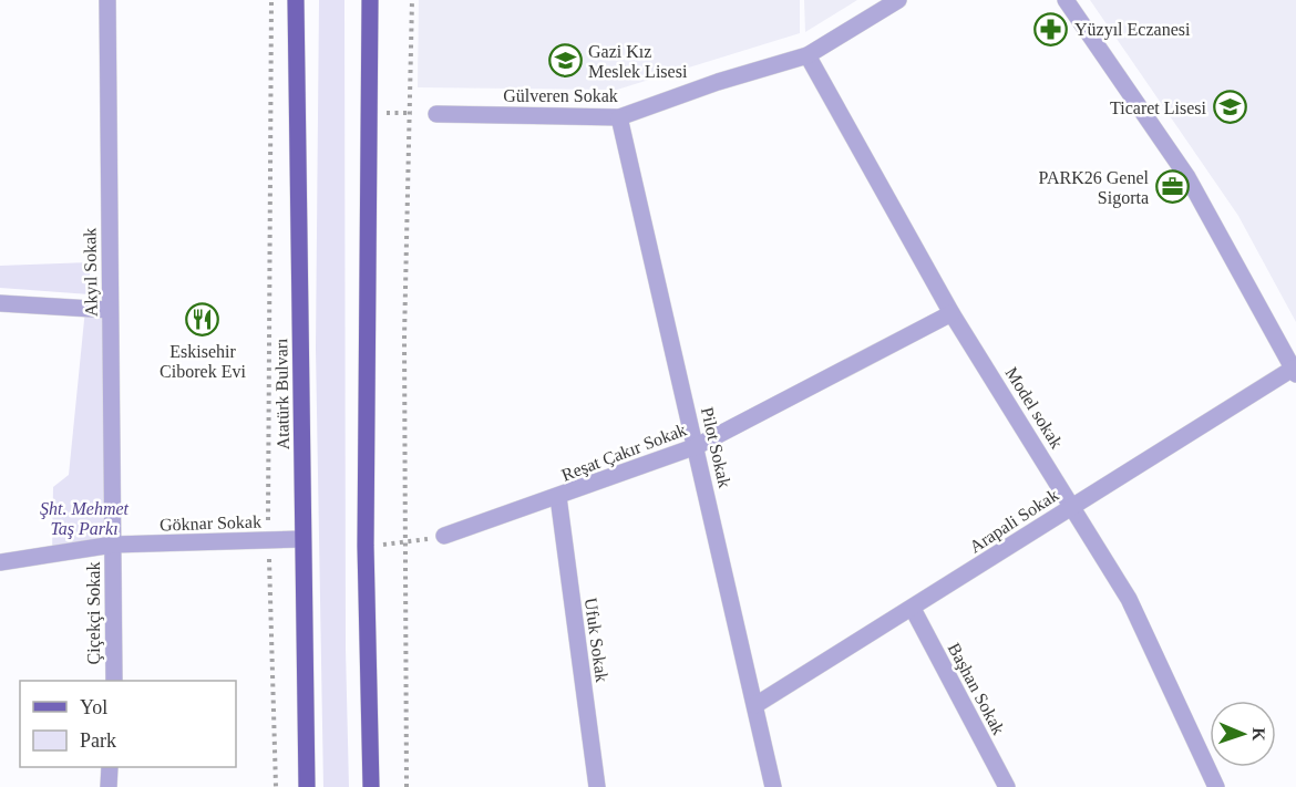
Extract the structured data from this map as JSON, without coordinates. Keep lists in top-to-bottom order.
{
  "streets": {
    "main road": ["Atatürk Bulvarı"],
    "street": [
      "Gülveren Sokak",
      "Akyıl Sokak",
      "Model sokak",
      "Pilot Sokak",
      "Reşat Çakır Sokak",
      "Arapali Sokak",
      "Göknar Sokak",
      "Çiçekçi Sokak",
      "Ufuk Sokak",
      "Başhan Sokak"
    ]
  },
  "crossings": [
    ["Gülveren Sokak", "Model sokak"],
    ["Gülveren Sokak", "Pilot Sokak"],
    ["Akyıl Sokak", "Göknar Sokak"],
    ["Akyıl Sokak", "Çiçekçi Sokak"],
    ["Atatürk Bulvarı", "Göknar Sokak"],
    ["Model sokak", "Reşat Çakır Sokak"],
    ["Model sokak", "Arapali Sokak"],
    ["Pilot Sokak", "Reşat Çakır Sokak"],
    ["Pilot Sokak", "Arapali Sokak"],
    ["Reşat Çakır Sokak", "Ufuk Sokak"],
    ["Arapali Sokak", "Başhan Sokak"],
    ["Göknar Sokak", "Çiçekçi Sokak"]
  ],
  "parks": ["Şht. Mehmet Taş Parkı"],
  "places": {
    "pharmacy": ["Yüzyıl Eczanesi"],
    "school or university": ["Gazi Kız Meslek Lisesi", "Ticaret Lisesi"],
    "office": ["PARK26 Genel Sigorta"],
    "restaurant": ["Eskisehir Ciborek Evi"]
  },
  "legend": ["Yol", "Park"],
  "north": "right"
}
